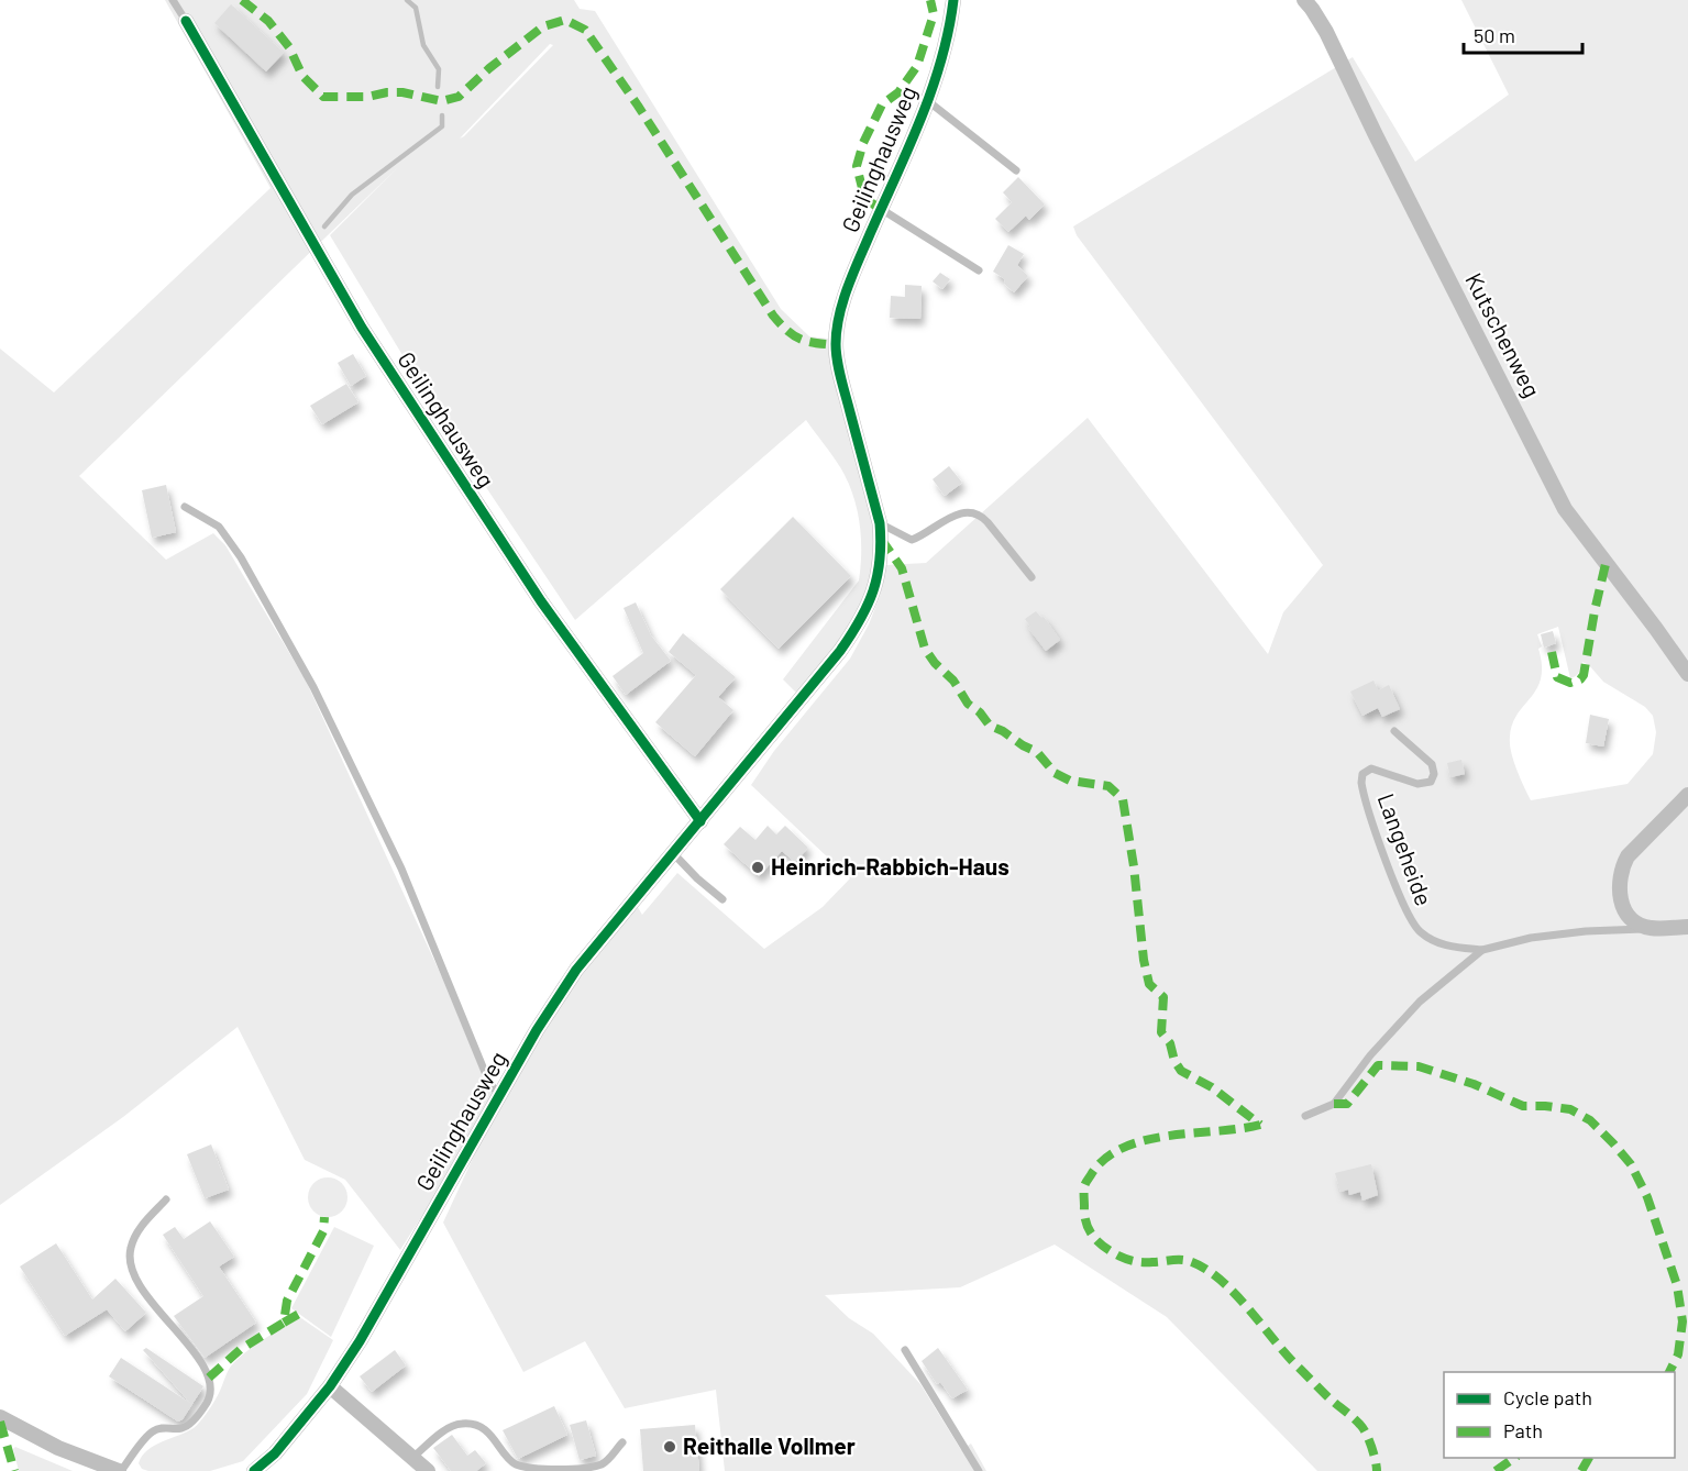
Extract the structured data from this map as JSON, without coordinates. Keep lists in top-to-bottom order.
{
  "streets": {
    "street": ["Geilinghausweg", "Kutschenweg"],
    "lane": ["Langeheide"]
  },
  "places": ["Heinrich-Rabbich-Haus", "Reithalle Vollmer"],
  "legend": ["Cycle path", "Path"],
  "scale_bar": "50 m"
}
